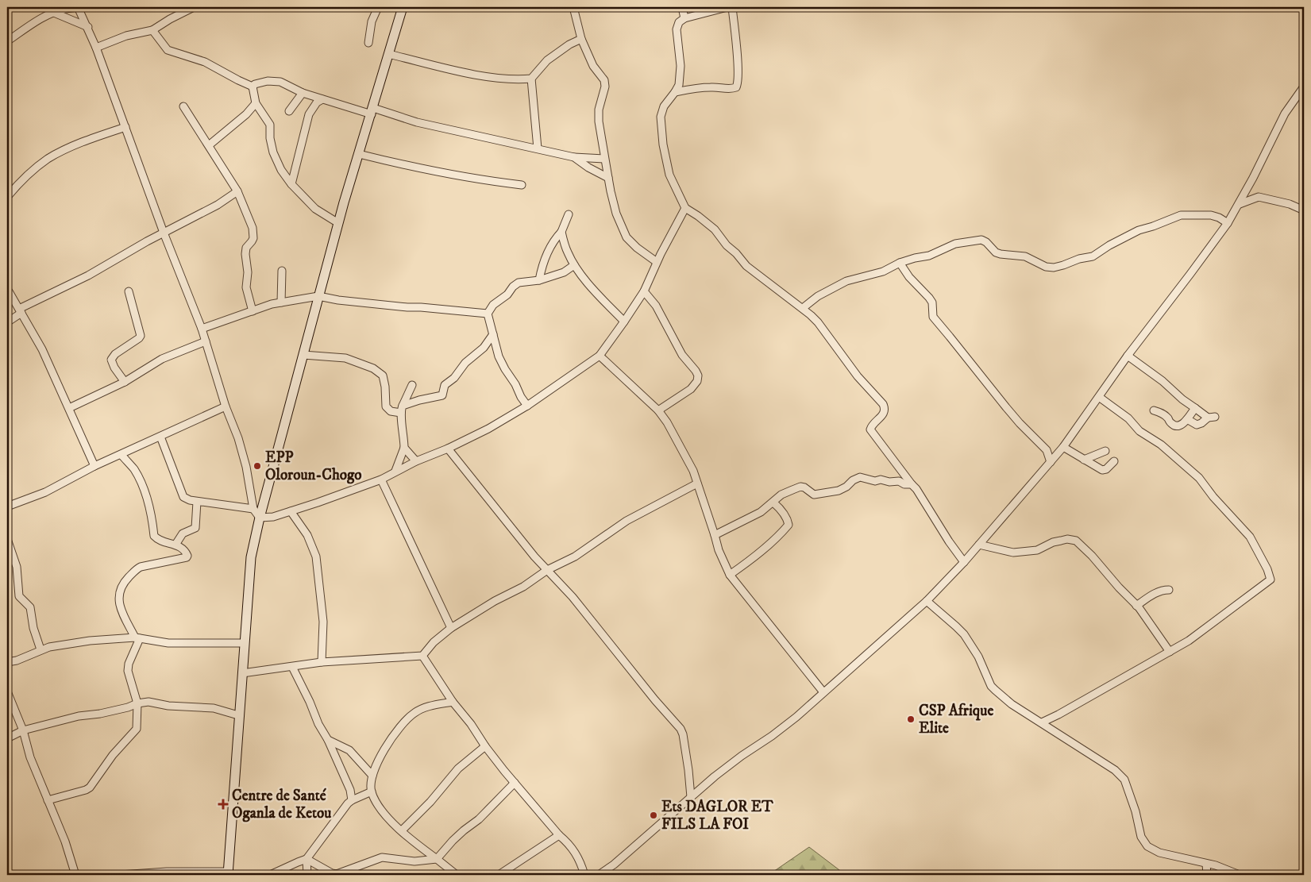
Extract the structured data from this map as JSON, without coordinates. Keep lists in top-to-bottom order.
{
  "places": {
    "other": ["EPP Oloroun-Chogo", "CSP Afrique Elite", "Ets DAGLOR ET FILS LA FOI"],
    "health": ["Centre de Santé Oganla de Ketou"]
  }
}
